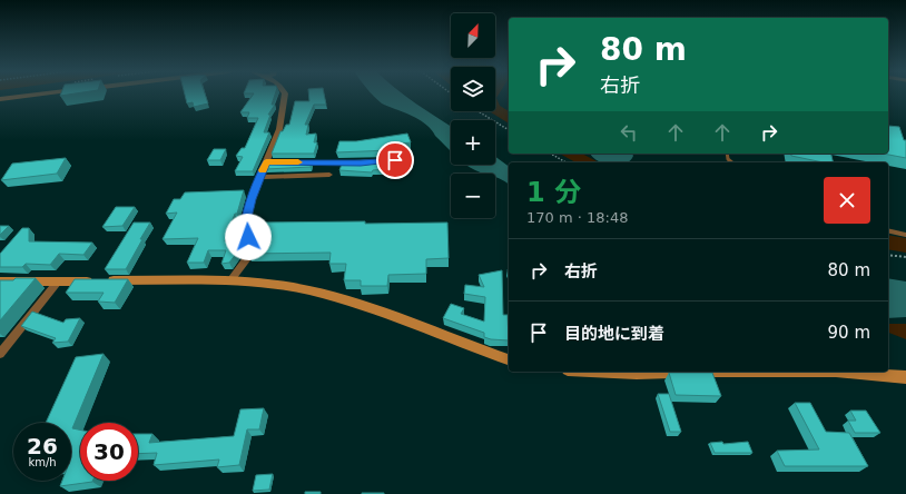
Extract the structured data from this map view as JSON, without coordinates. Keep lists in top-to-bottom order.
{
  "north": "top right",
  "page": {
    "map_buttons": ["+", "−"],
    "turn": ["80 m", "右折"],
    "heading": ["1 分", "170 m · 18:48"],
    "list": [
      {
        "name": "右折",
        "value": "80 m"
      },
      {
        "name": "目的地に到着",
        "value": "90 m"
      }
    ],
    "speed": "26 km/h",
    "limit": "30"
  }
}
